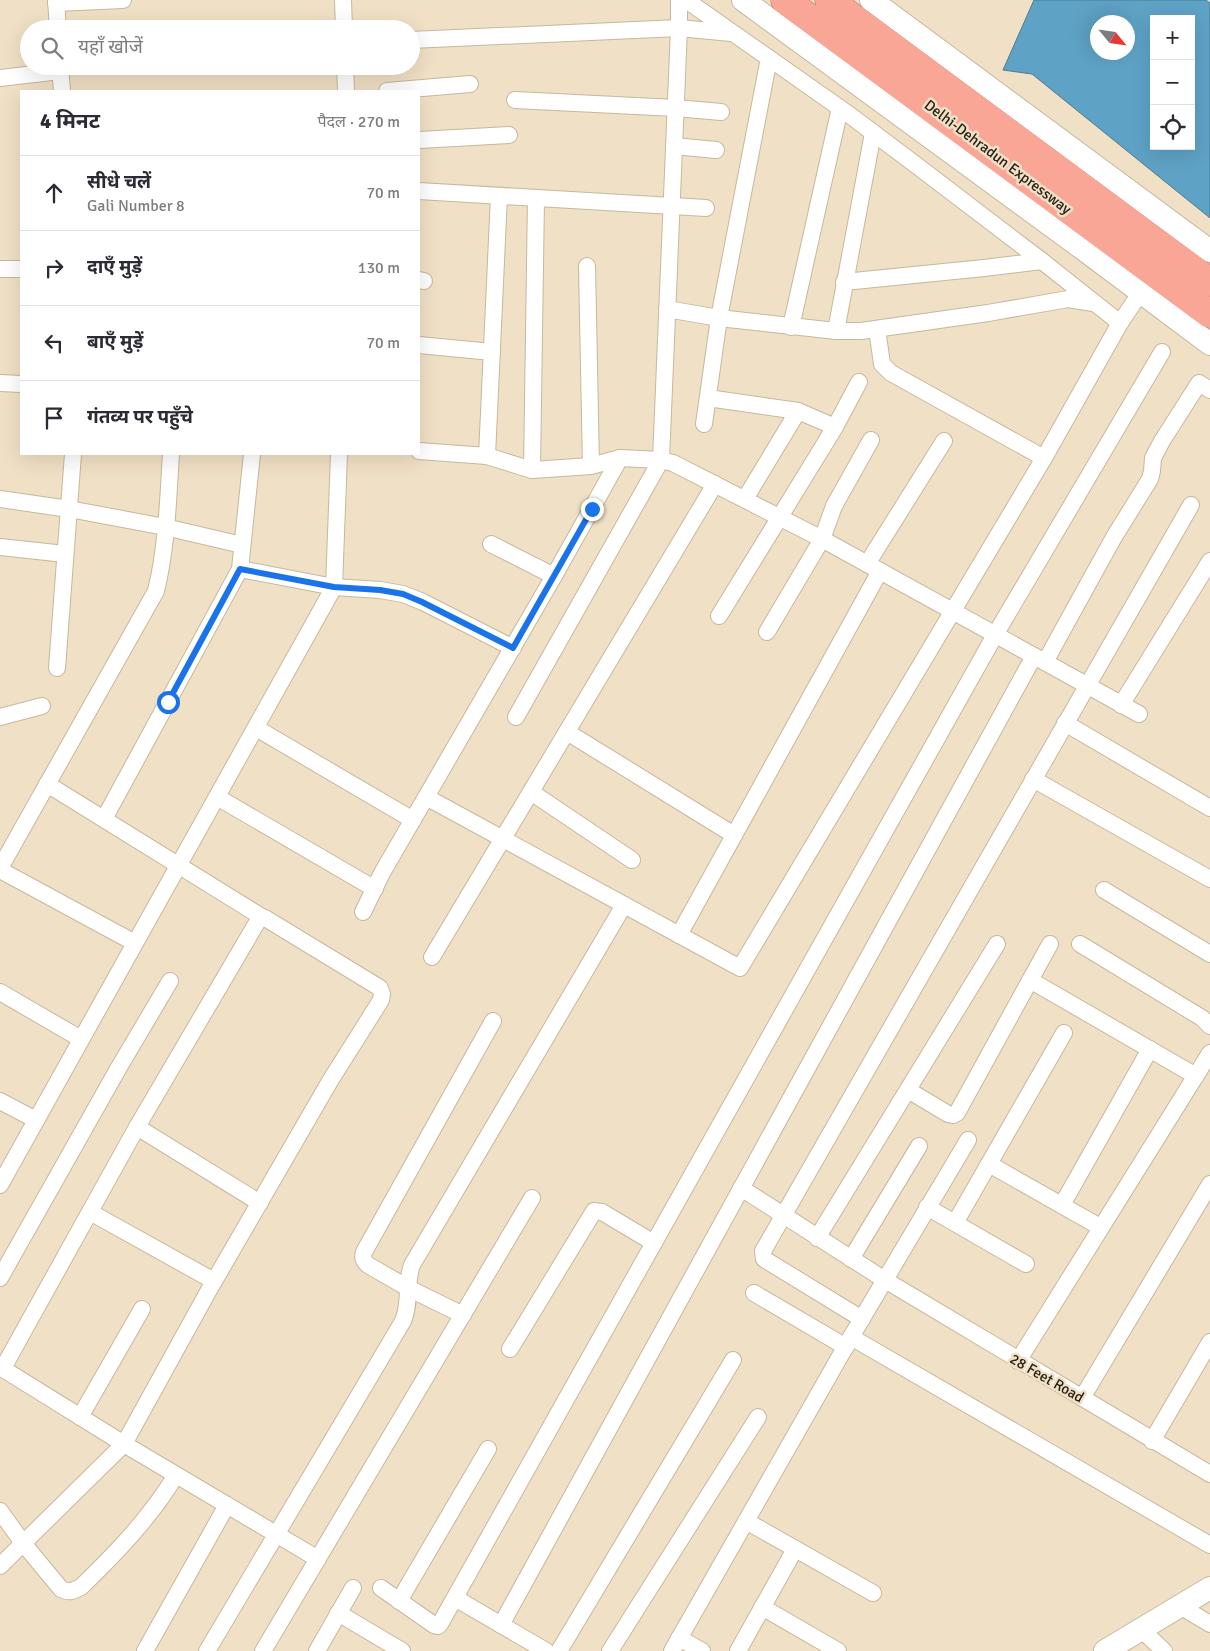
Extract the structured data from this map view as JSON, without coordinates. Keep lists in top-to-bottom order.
{
  "streets": {
    "highway": ["Delhi-Dehradun Expressway"],
    "street": ["28 Feet Road"]
  },
  "north": "bottom right",
  "page": {
    "map_buttons": ["+", "−"],
    "search": "यहाँ खोजें",
    "heading": ["4 मिनट", "पैदल · 270 m"],
    "list": [
      ["सीधे चलें", "Gali Number 8", "70 m"],
      ["दाएँ मुड़ें", "130 m"],
      ["बाएँ मुड़ें", "70 m"],
      "गंतव्य पर पहुँचे"
    ]
  }
}
